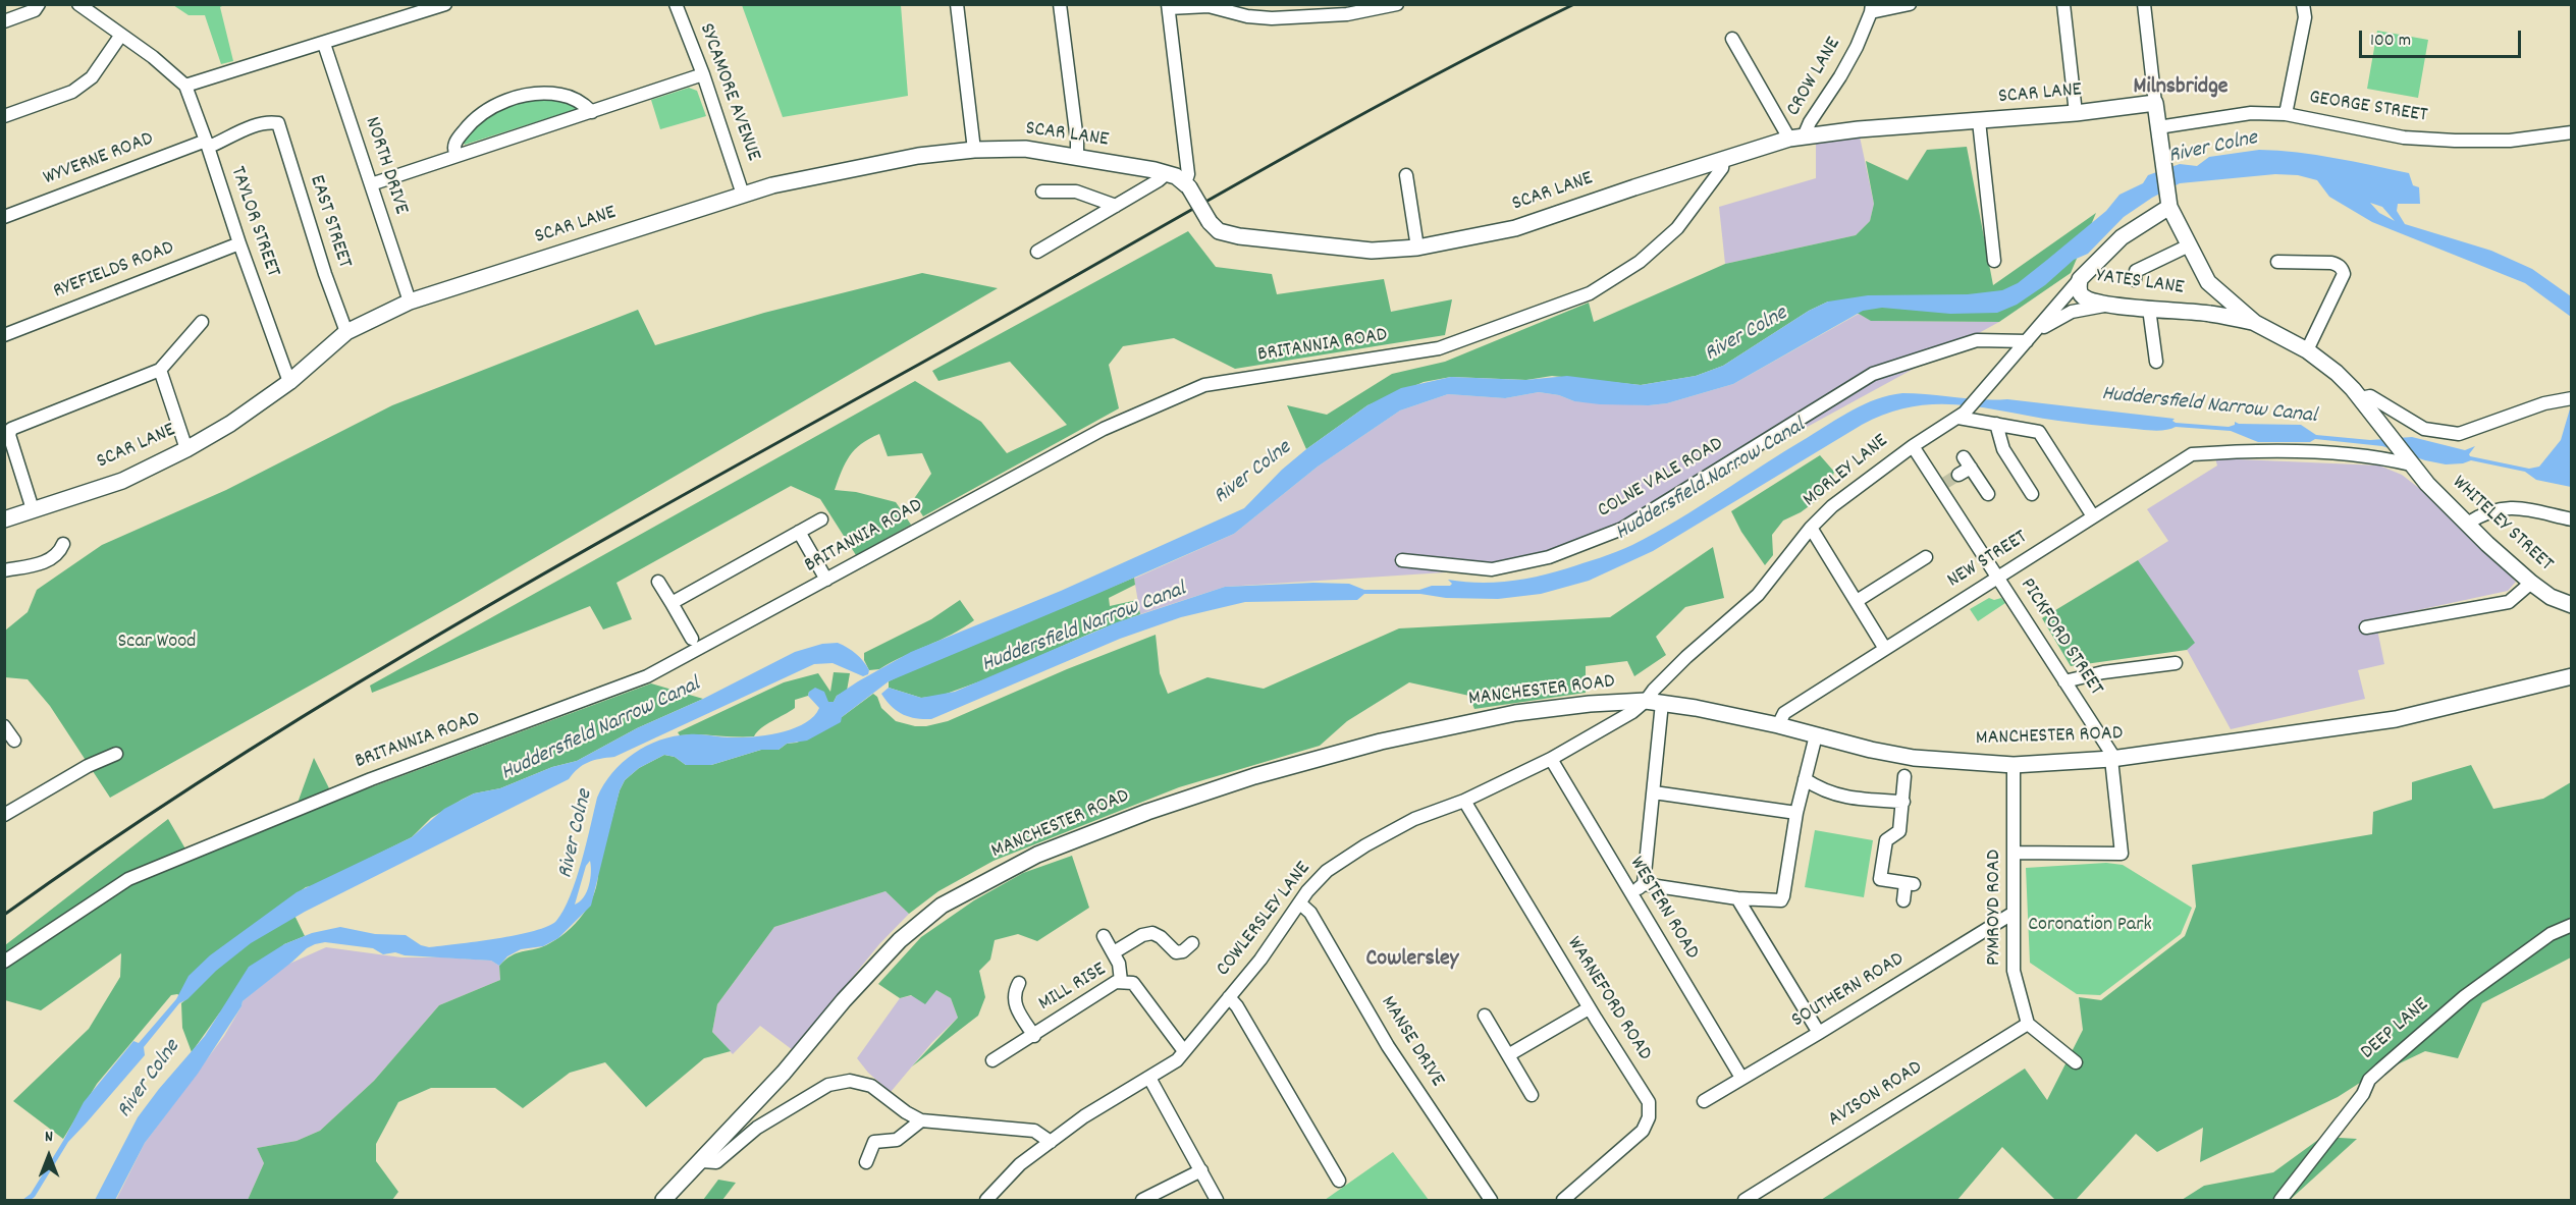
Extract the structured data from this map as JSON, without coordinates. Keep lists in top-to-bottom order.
{
  "streets": {
    "main road": [
      "SCAR LANE",
      "YATES LANE",
      "MORLEY LANE",
      "WHITELEY STREET",
      "MANCHESTER ROAD"
    ],
    "street": [
      "CROW LANE",
      "SYCAMORE AVENUE",
      "GEORGE STREET",
      "WYVERNE ROAD",
      "NORTH DRIVE",
      "TAYLOR STREET",
      "EAST STREET",
      "RYEFIELDS ROAD",
      "BRITANNIA ROAD",
      "COLNE VALE ROAD",
      "NEW STREET",
      "PICKFORD STREET",
      "PYMROYD ROAD",
      "WESTERN ROAD",
      "COWLERSLEY LANE",
      "MILL RISE",
      "SOUTHERN ROAD",
      "WARNEFORD ROAD",
      "DEEP LANE",
      "MANSE DRIVE",
      "AVISON ROAD"
    ]
  },
  "crossings": [
    ["CROW LANE", "SCAR LANE"],
    ["SYCAMORE AVENUE", "SCAR LANE"],
    ["SCAR LANE", "NORTH DRIVE"],
    ["SCAR LANE", "TAYLOR STREET"],
    ["SCAR LANE", "EAST STREET"],
    ["SCAR LANE", "BRITANNIA ROAD"],
    ["WYVERNE ROAD", "TAYLOR STREET"],
    ["WYVERNE ROAD", "EAST STREET"],
    ["TAYLOR STREET", "RYEFIELDS ROAD"],
    ["YATES LANE", "MORLEY LANE"],
    ["YATES LANE", "WHITELEY STREET"],
    ["MORLEY LANE", "COLNE VALE ROAD"],
    ["MORLEY LANE", "PICKFORD STREET"],
    ["MORLEY LANE", "MANCHESTER ROAD"],
    ["MORLEY LANE", "COWLERSLEY LANE"],
    ["WHITELEY STREET", "NEW STREET"],
    ["NEW STREET", "PICKFORD STREET"],
    ["NEW STREET", "MANCHESTER ROAD"],
    ["PICKFORD STREET", "MANCHESTER ROAD"],
    ["MANCHESTER ROAD", "PYMROYD ROAD"],
    ["MANCHESTER ROAD", "COWLERSLEY LANE"],
    ["PYMROYD ROAD", "SOUTHERN ROAD"],
    ["PYMROYD ROAD", "AVISON ROAD"],
    ["WESTERN ROAD", "COWLERSLEY LANE"],
    ["WESTERN ROAD", "SOUTHERN ROAD"],
    ["COWLERSLEY LANE", "MILL RISE"],
    ["COWLERSLEY LANE", "WARNEFORD ROAD"],
    ["COWLERSLEY LANE", "MANSE DRIVE"]
  ],
  "districts": ["Milnsbridge", "Cowlersley"],
  "water": ["River Colne", "Huddersfield Narrow Canal"],
  "parks": ["Scar Wood", "Coronation Park"],
  "scale_bar": "100 m",
  "north": "top"
}
